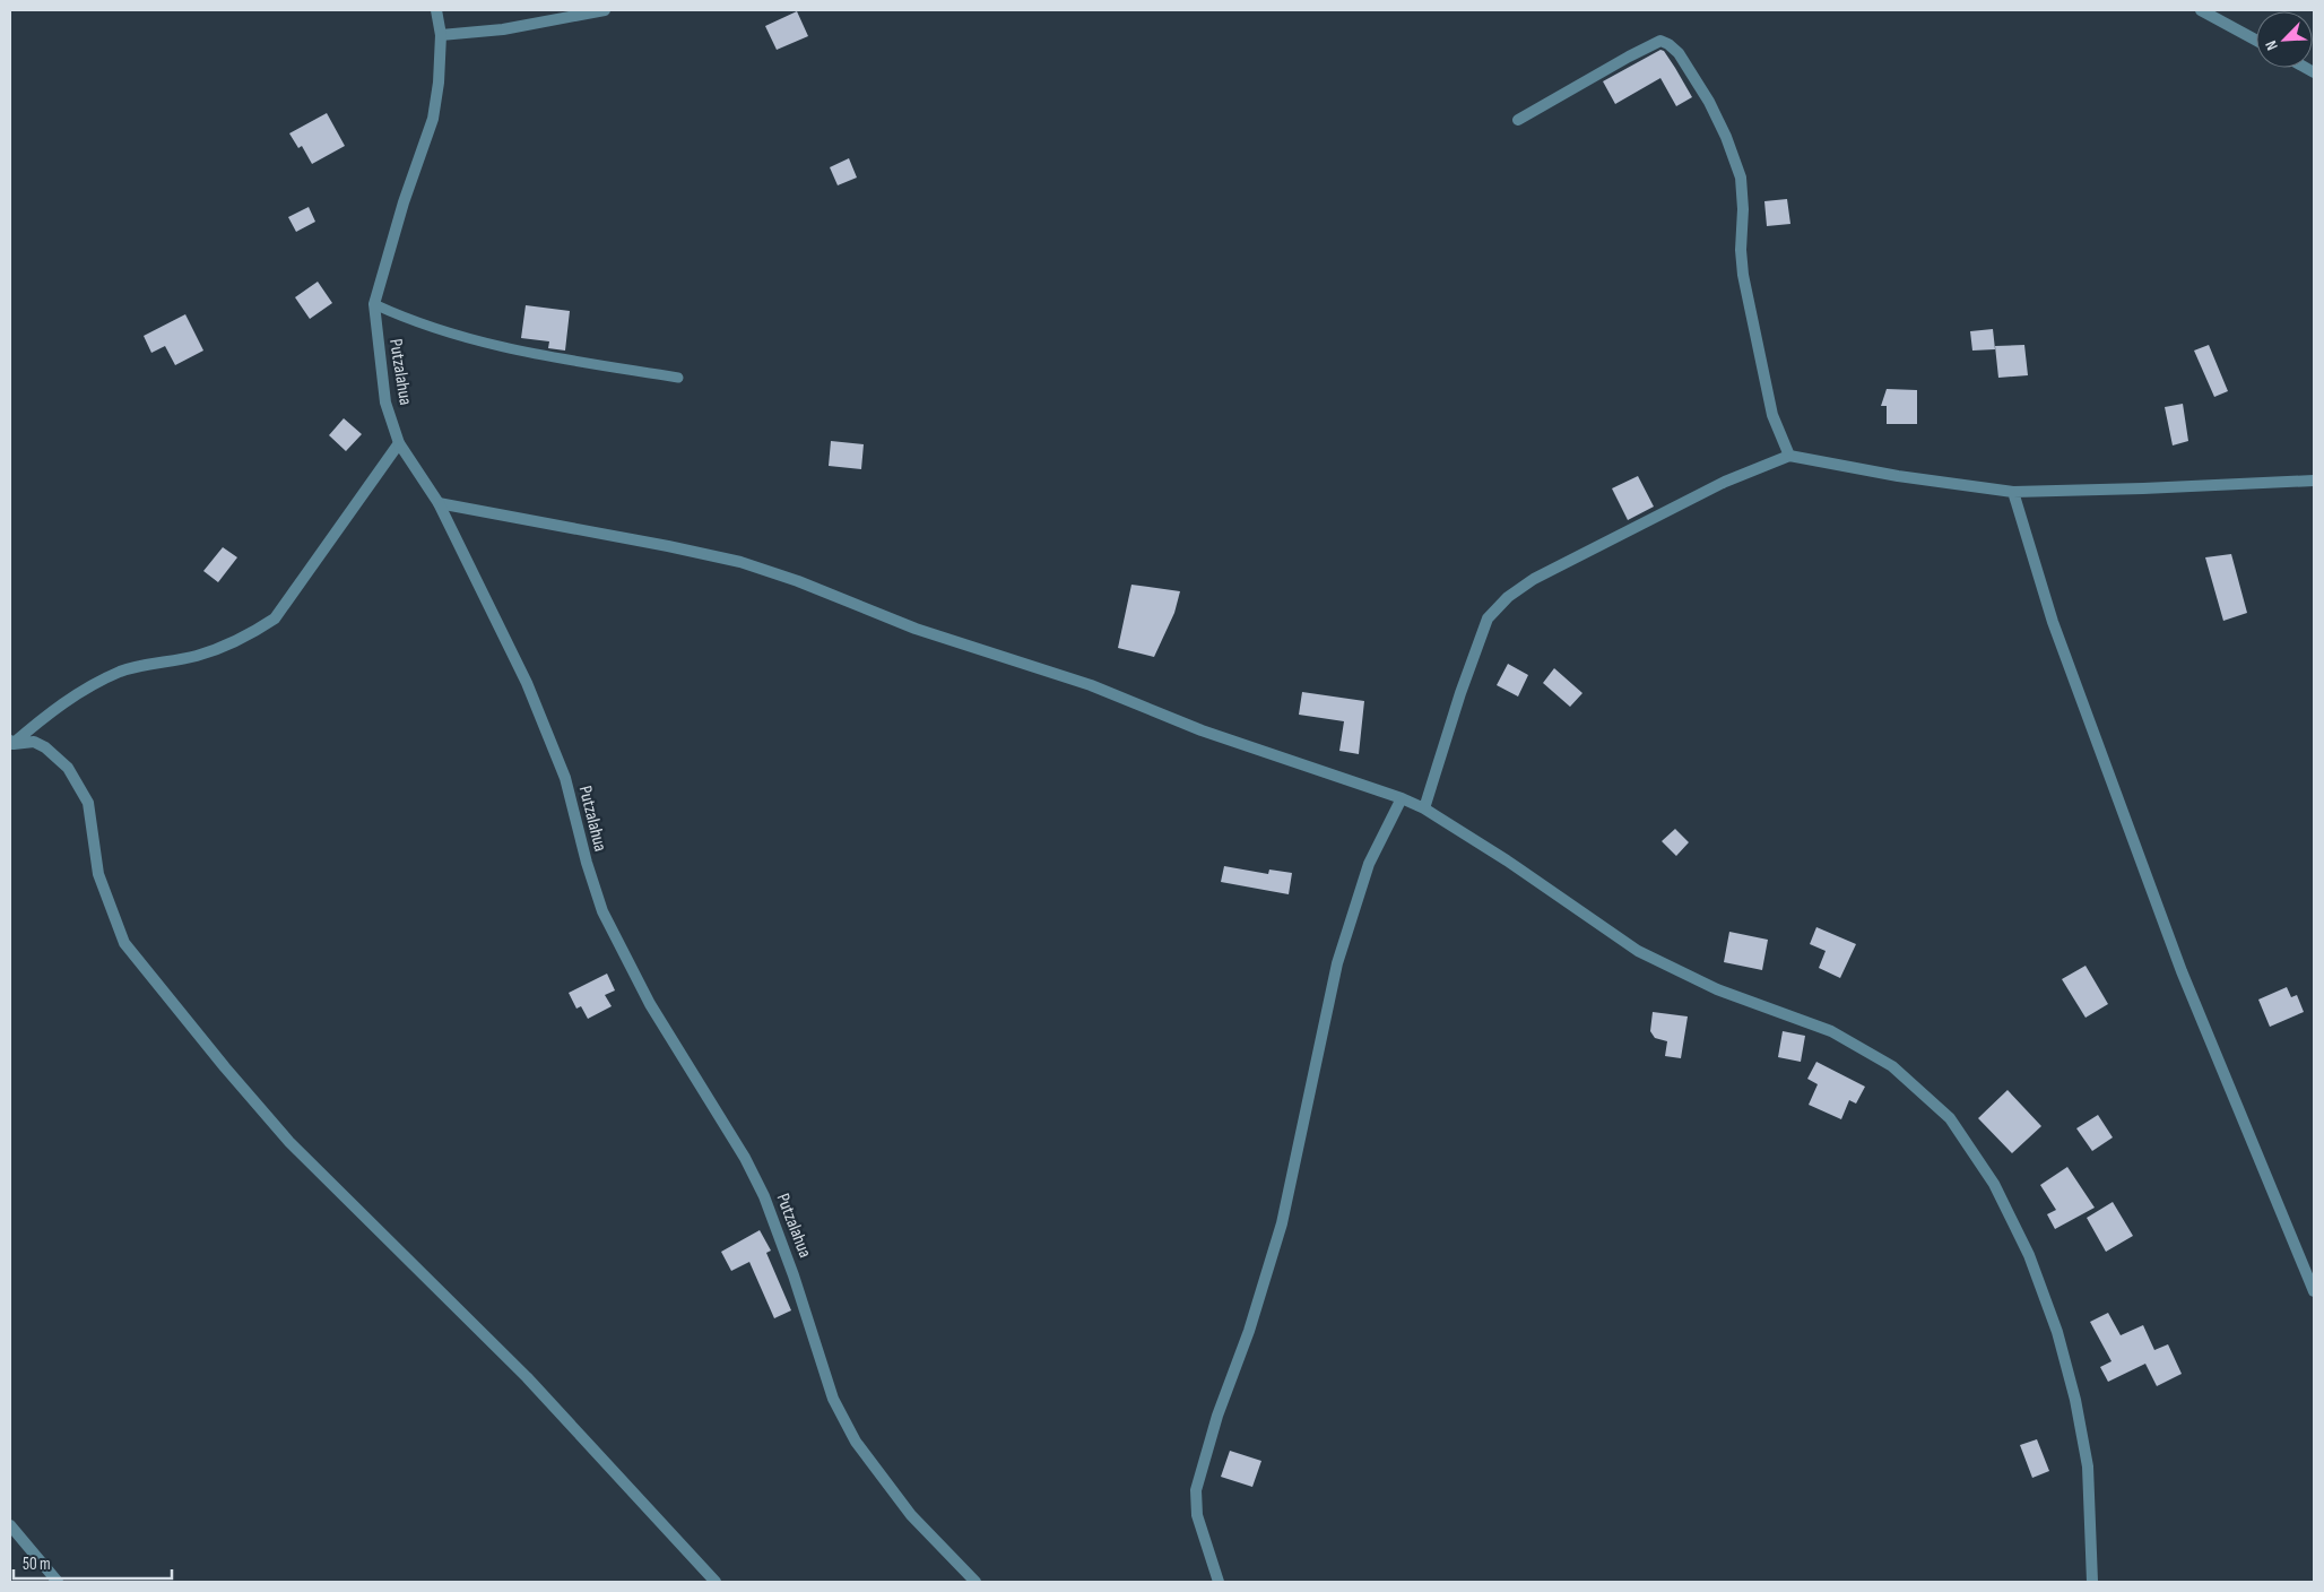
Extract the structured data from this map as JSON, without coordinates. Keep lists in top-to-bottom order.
{
  "streets": {
    "street": ["Putzalahua"]
  },
  "scale_bar": "50 m",
  "north": "bottom left"
}
